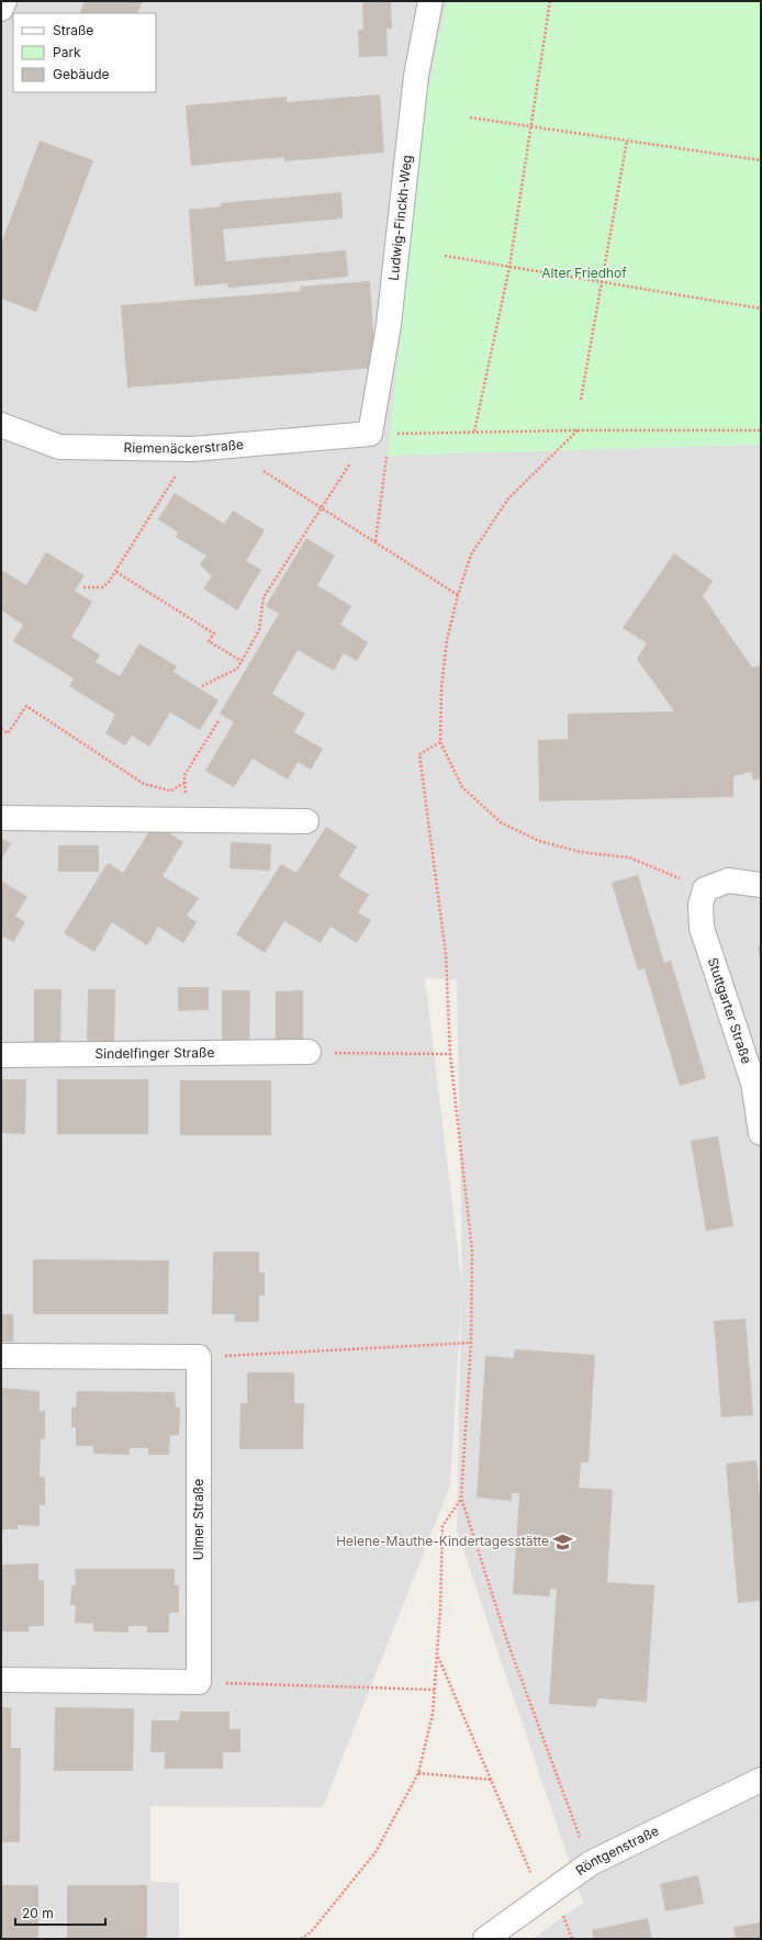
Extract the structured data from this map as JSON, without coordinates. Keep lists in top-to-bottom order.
{
  "streets": {
    "street": [
      "Ludwig-Finckh-Weg",
      "Riemenäckerstraße",
      "Stuttgarter Straße",
      "Sindelfinger Straße",
      "Ulmer Straße",
      "Röntgenstraße"
    ]
  },
  "crossings": [
    ["Ludwig-Finckh-Weg", "Riemenäckerstraße"]
  ],
  "parks": ["Alter Friedhof"],
  "places": {
    "school or university": ["Helene-Mauthe-Kindertagesstätte"]
  },
  "legend": ["Straße", "Park", "Gebäude"],
  "scale_bar": "20 m"
}
